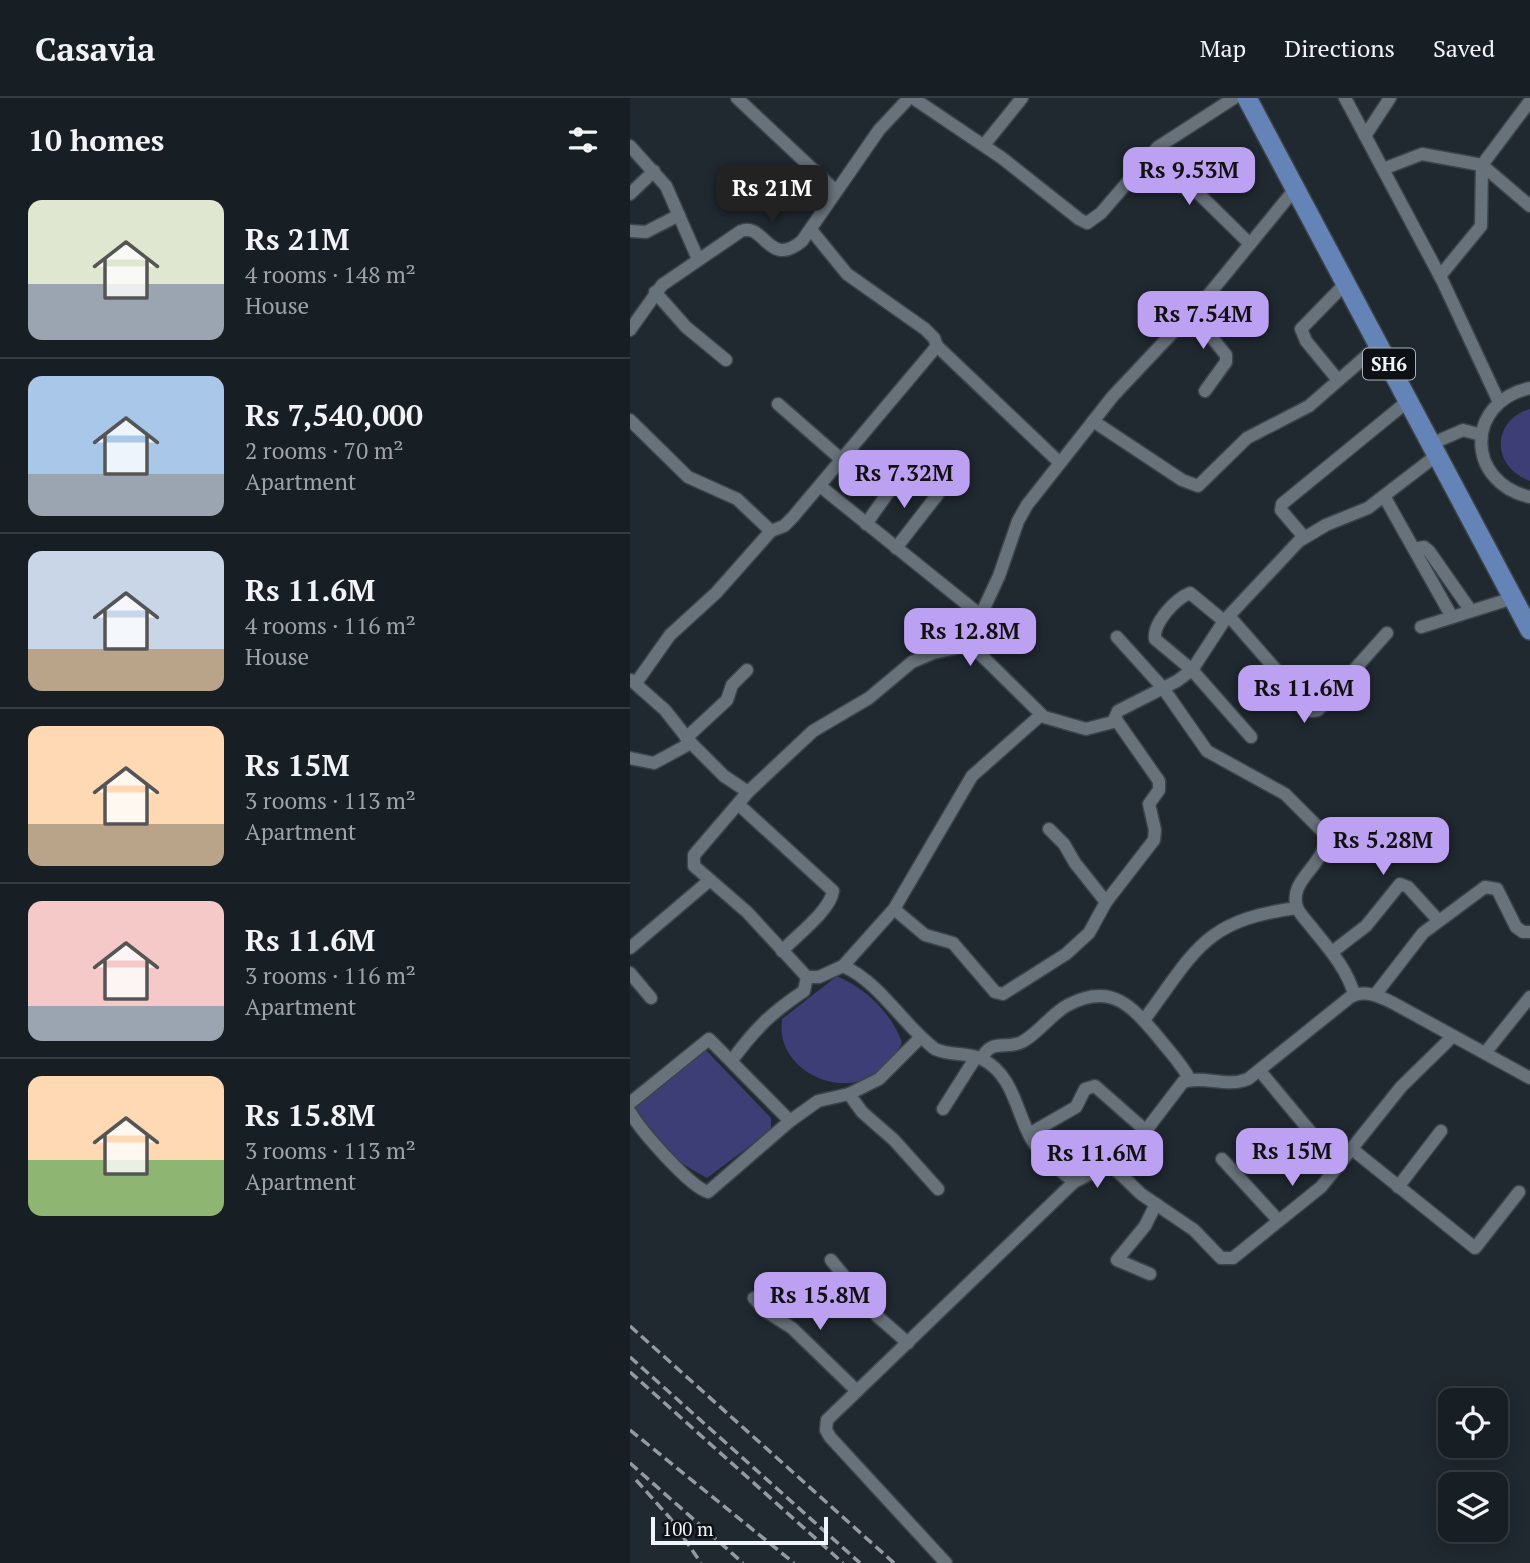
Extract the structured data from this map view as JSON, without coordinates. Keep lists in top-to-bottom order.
{
  "streets": {
    "main road": ["SH6"]
  },
  "scale_bar": "100 m",
  "page": {
    "header": "Casavia",
    "nav": ["Map", "Directions", "Saved"],
    "heading": "10 homes",
    "price": [
      "Rs 9.53M",
      "Rs 21M",
      "Rs 7.54M",
      "Rs 7.32M",
      "Rs 12.8M",
      "Rs 11.6M",
      "Rs 5.28M",
      "Rs 15M",
      "Rs 11.6M",
      "Rs 15.8M"
    ],
    "list": [
      {
        "name": "Rs 21M",
        "note": "4 rooms · 148 m² · House"
      },
      {
        "name": "Rs 7,540,000",
        "note": "2 rooms · 70 m² · Apartment"
      },
      {
        "name": "Rs 11.6M",
        "note": "4 rooms · 116 m² · House"
      },
      {
        "name": "Rs 15M",
        "note": "3 rooms · 113 m² · Apartment"
      },
      {
        "name": "Rs 11.6M",
        "note": "3 rooms · 116 m² · Apartment"
      },
      {
        "name": "Rs 15.8M",
        "note": "3 rooms · 113 m² · Apartment"
      }
    ],
    "scale": "100 m"
  }
}
